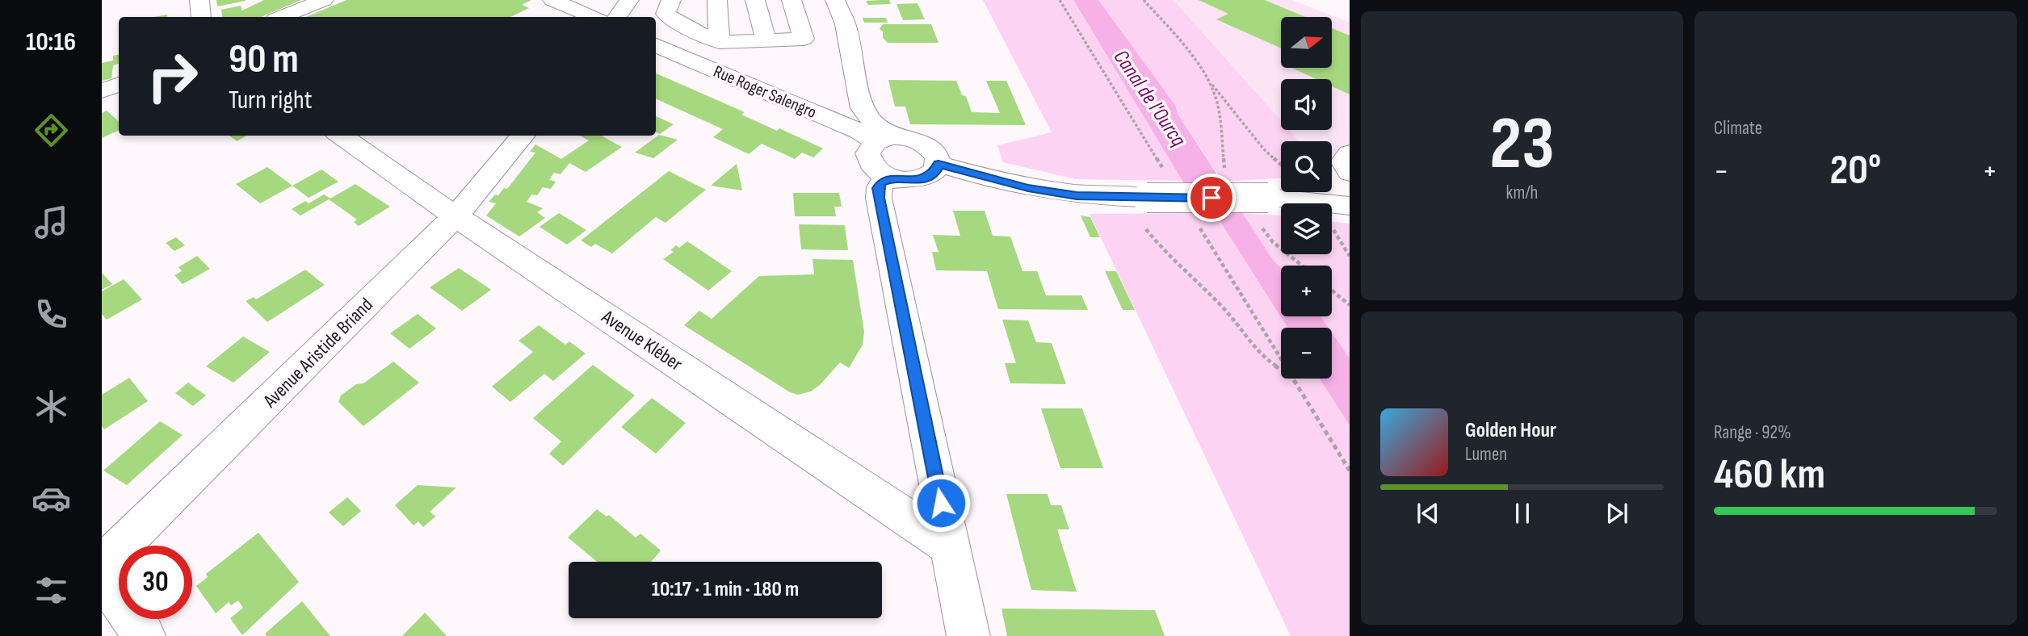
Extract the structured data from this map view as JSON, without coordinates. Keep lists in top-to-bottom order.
{
  "streets": {
    "street": ["Rue Roger Salengro", "Avenue Kléber", "Avenue Aristide Briand"]
  },
  "crossings": [
    ["Avenue Kléber", "Avenue Aristide Briand"]
  ],
  "water": ["Canal de l'Ourcq"],
  "north": "right",
  "page": {
    "tabs": "10:16",
    "tile": [
      ["23", "km/h"],
      "Climate",
      ["Range · 92%", "460 km"]
    ],
    "map_buttons": ["+", "−"],
    "turn": ["90 m", "Turn right"],
    "heat": ["−", "20°", "+"],
    "song": ["Golden Hour", "Lumen"],
    "limit": "30",
    "trip": "10:17 · 1 min · 180 m"
  }
}
